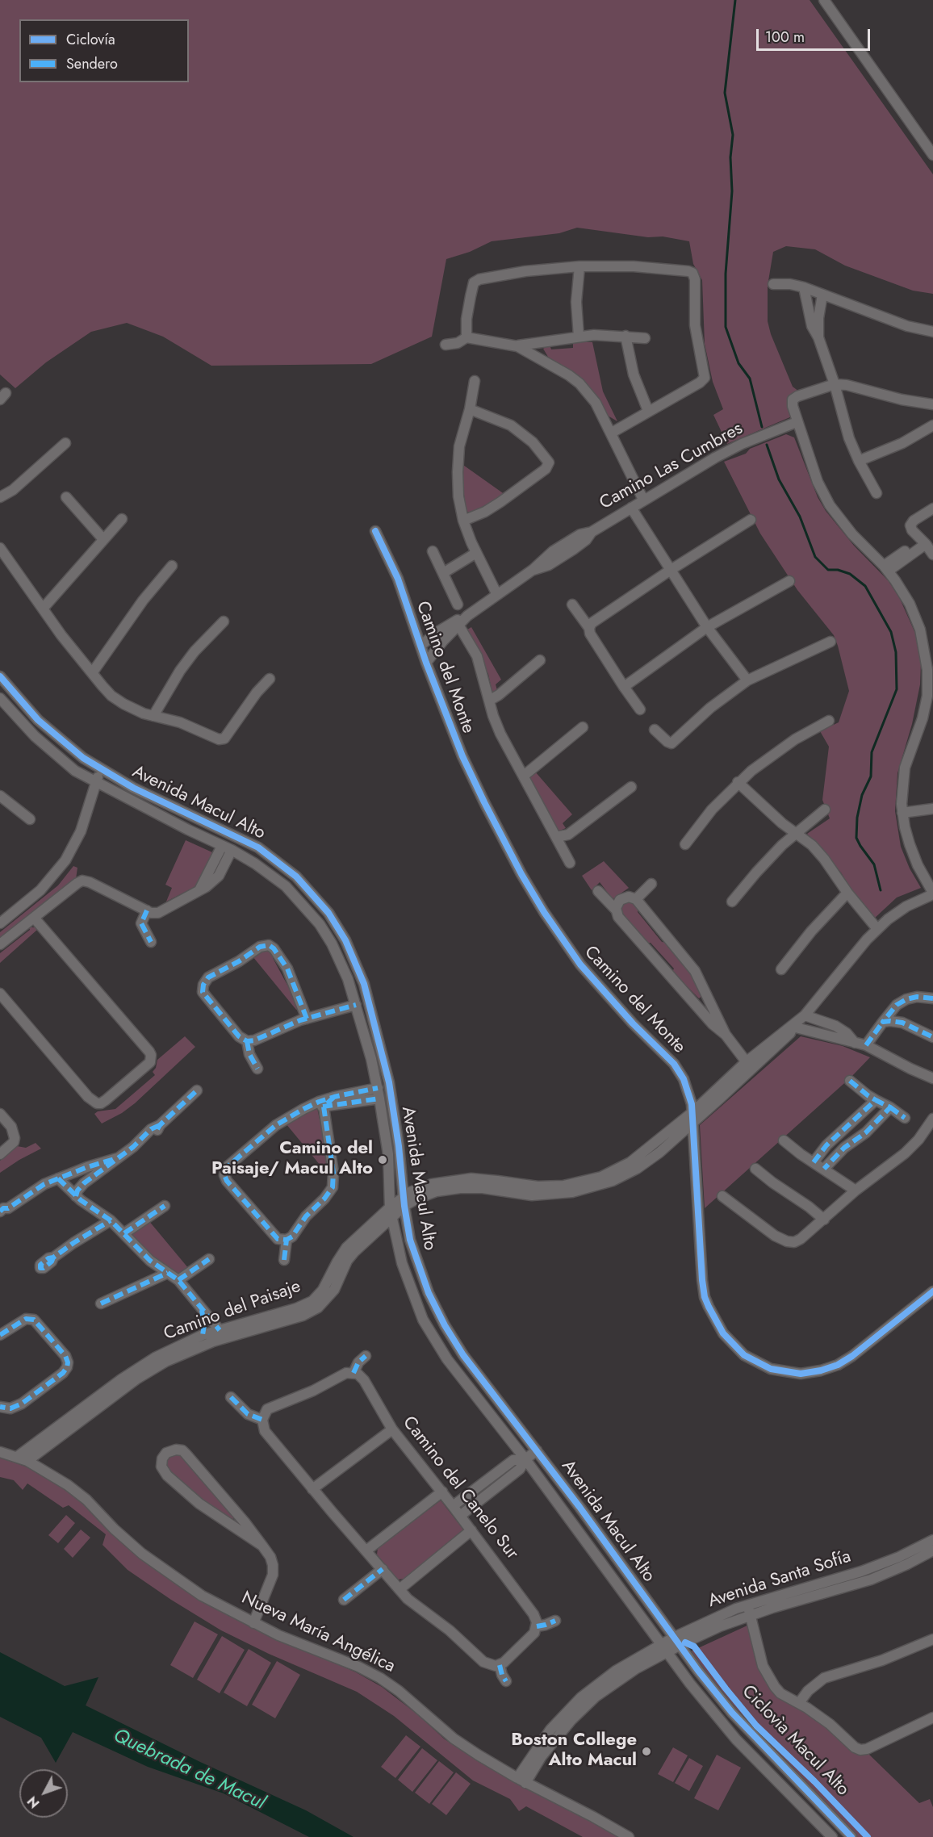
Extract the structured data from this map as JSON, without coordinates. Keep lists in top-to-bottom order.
{
  "streets": {
    "street": [
      "Camino Las Cumbres",
      "Camino del Monte",
      "Avenida Macul Alto",
      "Camino del Paisaje",
      "Camino del Canelo Sur",
      "Avenida Santa Sofía",
      "Nueva María Angélica"
    ],
    "cycle path": ["Ciclovìa Macul Alto"]
  },
  "crossings": [
    ["Camino Las Cumbres", "Camino del Monte"],
    ["Camino del Monte", "Camino del Paisaje"],
    ["Avenida Macul Alto", "Camino del Paisaje"],
    ["Avenida Macul Alto", "Avenida Santa Sofía"],
    ["Camino del Paisaje", "Nueva María Angélica"],
    ["Avenida Santa Sofía", "Nueva María Angélica"]
  ],
  "water": ["Quebrada de Macul"],
  "places": ["Camino del Paisaje/ Macul Alto", "Boston College Alto Macul"],
  "legend": ["Ciclovía", "Sendero"],
  "scale_bar": "100 m",
  "north": "bottom left"
}
